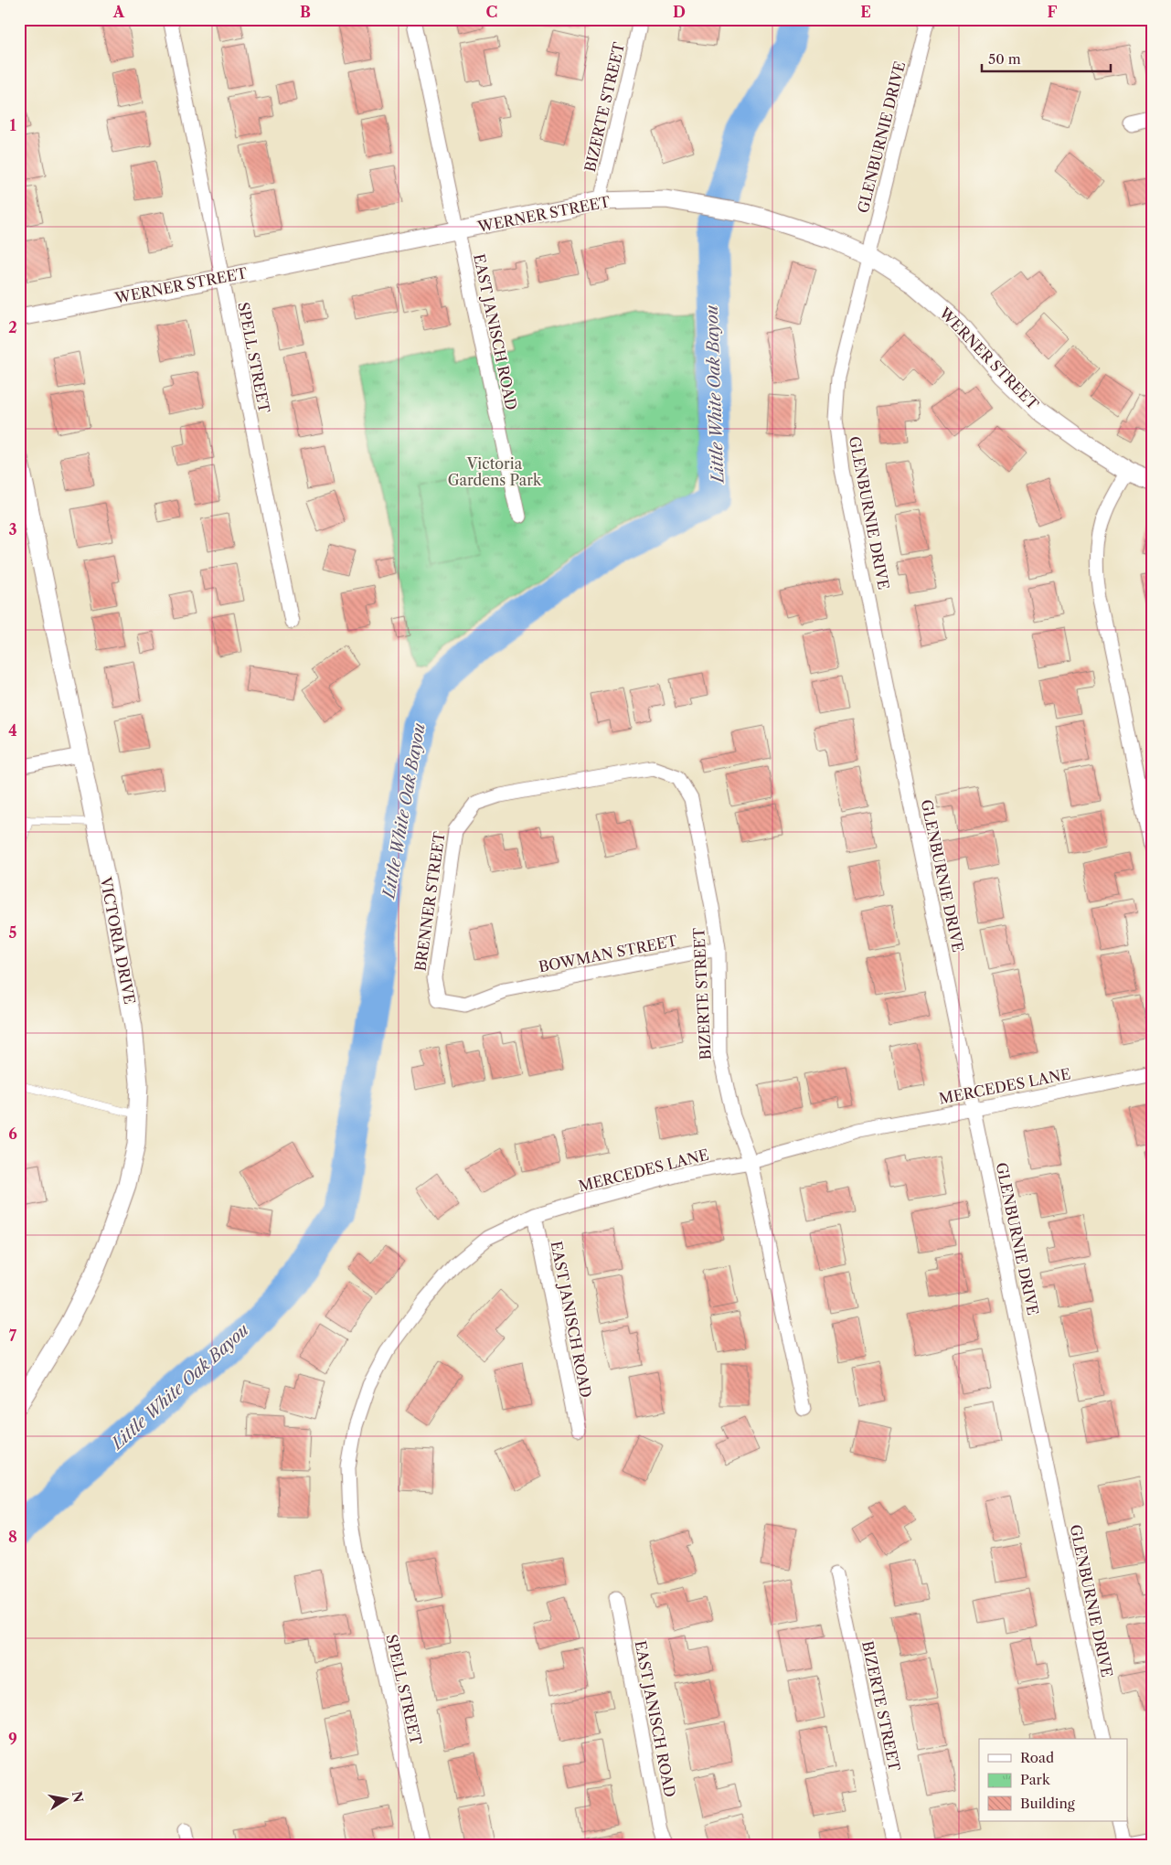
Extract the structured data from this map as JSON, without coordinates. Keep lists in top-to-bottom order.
{
  "streets": {
    "street": [
      "BIZERTE STREET",
      "GLENBURNIE DRIVE",
      "WERNER STREET",
      "EAST JANISCH ROAD",
      "SPELL STREET",
      "BRENNER STREET",
      "VICTORIA DRIVE",
      "BOWMAN STREET",
      "MERCEDES LANE"
    ]
  },
  "crossings": [
    ["BIZERTE STREET", "WERNER STREET"],
    ["BIZERTE STREET", "BRENNER STREET"],
    ["BIZERTE STREET", "BOWMAN STREET"],
    ["BIZERTE STREET", "MERCEDES LANE"],
    ["GLENBURNIE DRIVE", "WERNER STREET"],
    ["GLENBURNIE DRIVE", "MERCEDES LANE"],
    ["WERNER STREET", "EAST JANISCH ROAD"],
    ["WERNER STREET", "SPELL STREET"],
    ["EAST JANISCH ROAD", "MERCEDES LANE"],
    ["SPELL STREET", "MERCEDES LANE"],
    ["BRENNER STREET", "BOWMAN STREET"]
  ],
  "water": ["Little White Oak Bayou"],
  "parks": ["Victoria Gardens Park"],
  "legend": ["Road", "Park", "Building"],
  "scale_bar": "50 m",
  "north": "right",
  "grid": {
    "columns": [
      "A",
      "B",
      "C",
      "D",
      "E",
      "F"
    ],
    "rows": [
      "1",
      "2",
      "3",
      "4",
      "5",
      "6",
      "7",
      "8",
      "9"
    ]
  }
}
